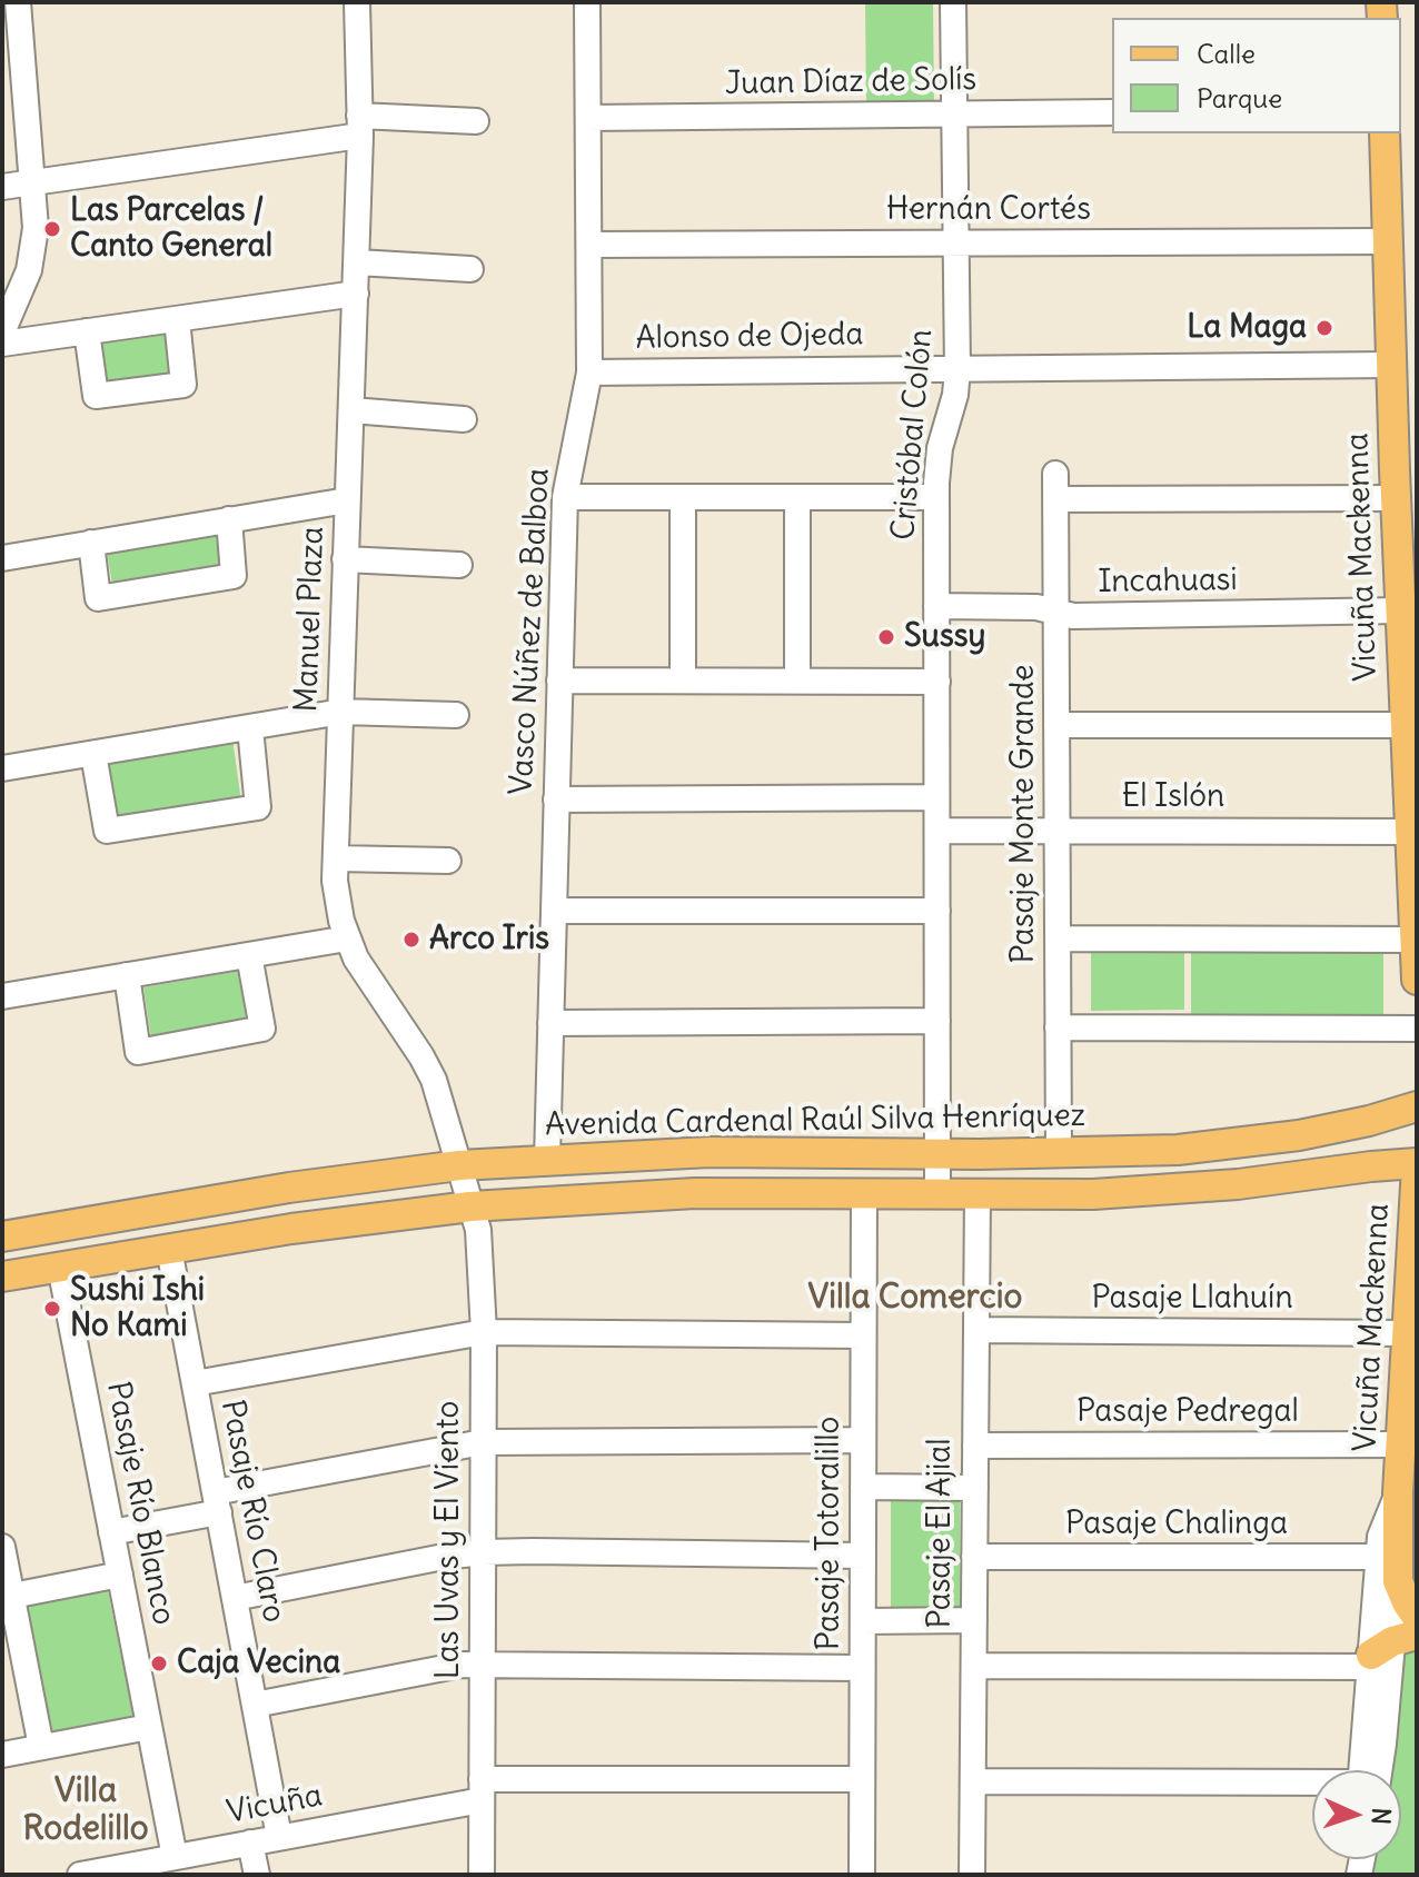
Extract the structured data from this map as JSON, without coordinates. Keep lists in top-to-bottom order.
{
  "streets": {
    "main road": ["Vicuña Mackenna", "Avenida Cardenal Raúl Silva Henríquez"],
    "street": [
      "Juan Díaz de Solís",
      "Hernán Cortés",
      "Alonso de Ojeda",
      "Cristóbal Colón",
      "Incahuasi",
      "Manuel Plaza",
      "Vasco Núñez de Balboa",
      "El Islón",
      "Pasaje Monte Grande",
      "Pasaje Llahuín",
      "Pasaje Pedregal",
      "Pasaje Río Blanco",
      "Pasaje Río Claro",
      "Pasaje Chalinga",
      "Pasaje Totoralillo",
      "Pasaje El Ajial",
      "Las Uvas y El Viento",
      "Vicuña"
    ]
  },
  "crossings": [
    ["Juan Díaz de Solís", "Cristóbal Colón"],
    ["Juan Díaz de Solís", "Vasco Núñez de Balboa"],
    ["Hernán Cortés", "Cristóbal Colón"],
    ["Hernán Cortés", "Vicuña Mackenna"],
    ["Hernán Cortés", "Vasco Núñez de Balboa"],
    ["Alonso de Ojeda", "Cristóbal Colón"],
    ["Alonso de Ojeda", "Vicuña Mackenna"],
    ["Alonso de Ojeda", "Vasco Núñez de Balboa"],
    ["Cristóbal Colón", "Incahuasi"],
    ["Cristóbal Colón", "El Islón"],
    ["Cristóbal Colón", "Avenida Cardenal Raúl Silva Henríquez"],
    ["Vicuña Mackenna", "Incahuasi"],
    ["Vicuña Mackenna", "El Islón"],
    ["Vicuña Mackenna", "Pasaje Llahuín"],
    ["Vicuña Mackenna", "Pasaje Pedregal"],
    ["Vicuña Mackenna", "Pasaje Chalinga"],
    ["Incahuasi", "Pasaje Monte Grande"],
    ["Manuel Plaza", "Avenida Cardenal Raúl Silva Henríquez"],
    ["Manuel Plaza", "Las Uvas y El Viento"],
    ["Vasco Núñez de Balboa", "Avenida Cardenal Raúl Silva Henríquez"],
    ["El Islón", "Pasaje Monte Grande"],
    ["Pasaje Monte Grande", "Avenida Cardenal Raúl Silva Henríquez"],
    ["Pasaje Llahuín", "Pasaje El Ajial"],
    ["Pasaje Pedregal", "Pasaje El Ajial"],
    ["Pasaje Río Blanco", "Vicuña"],
    ["Pasaje Río Claro", "Vicuña"],
    ["Pasaje Chalinga", "Pasaje El Ajial"],
    ["Pasaje Totoralillo", "Vicuña"],
    ["Las Uvas y El Viento", "Vicuña"]
  ],
  "districts": ["Villa Comercio", "Villa Rodelillo"],
  "places": [
    "Las Parcelas / Canto General",
    "La Maga",
    "Sussy",
    "Arco Iris",
    "Sushi Ishi No Kami",
    "Caja Vecina"
  ],
  "legend": ["Calle", "Parque"],
  "north": "right"
}
